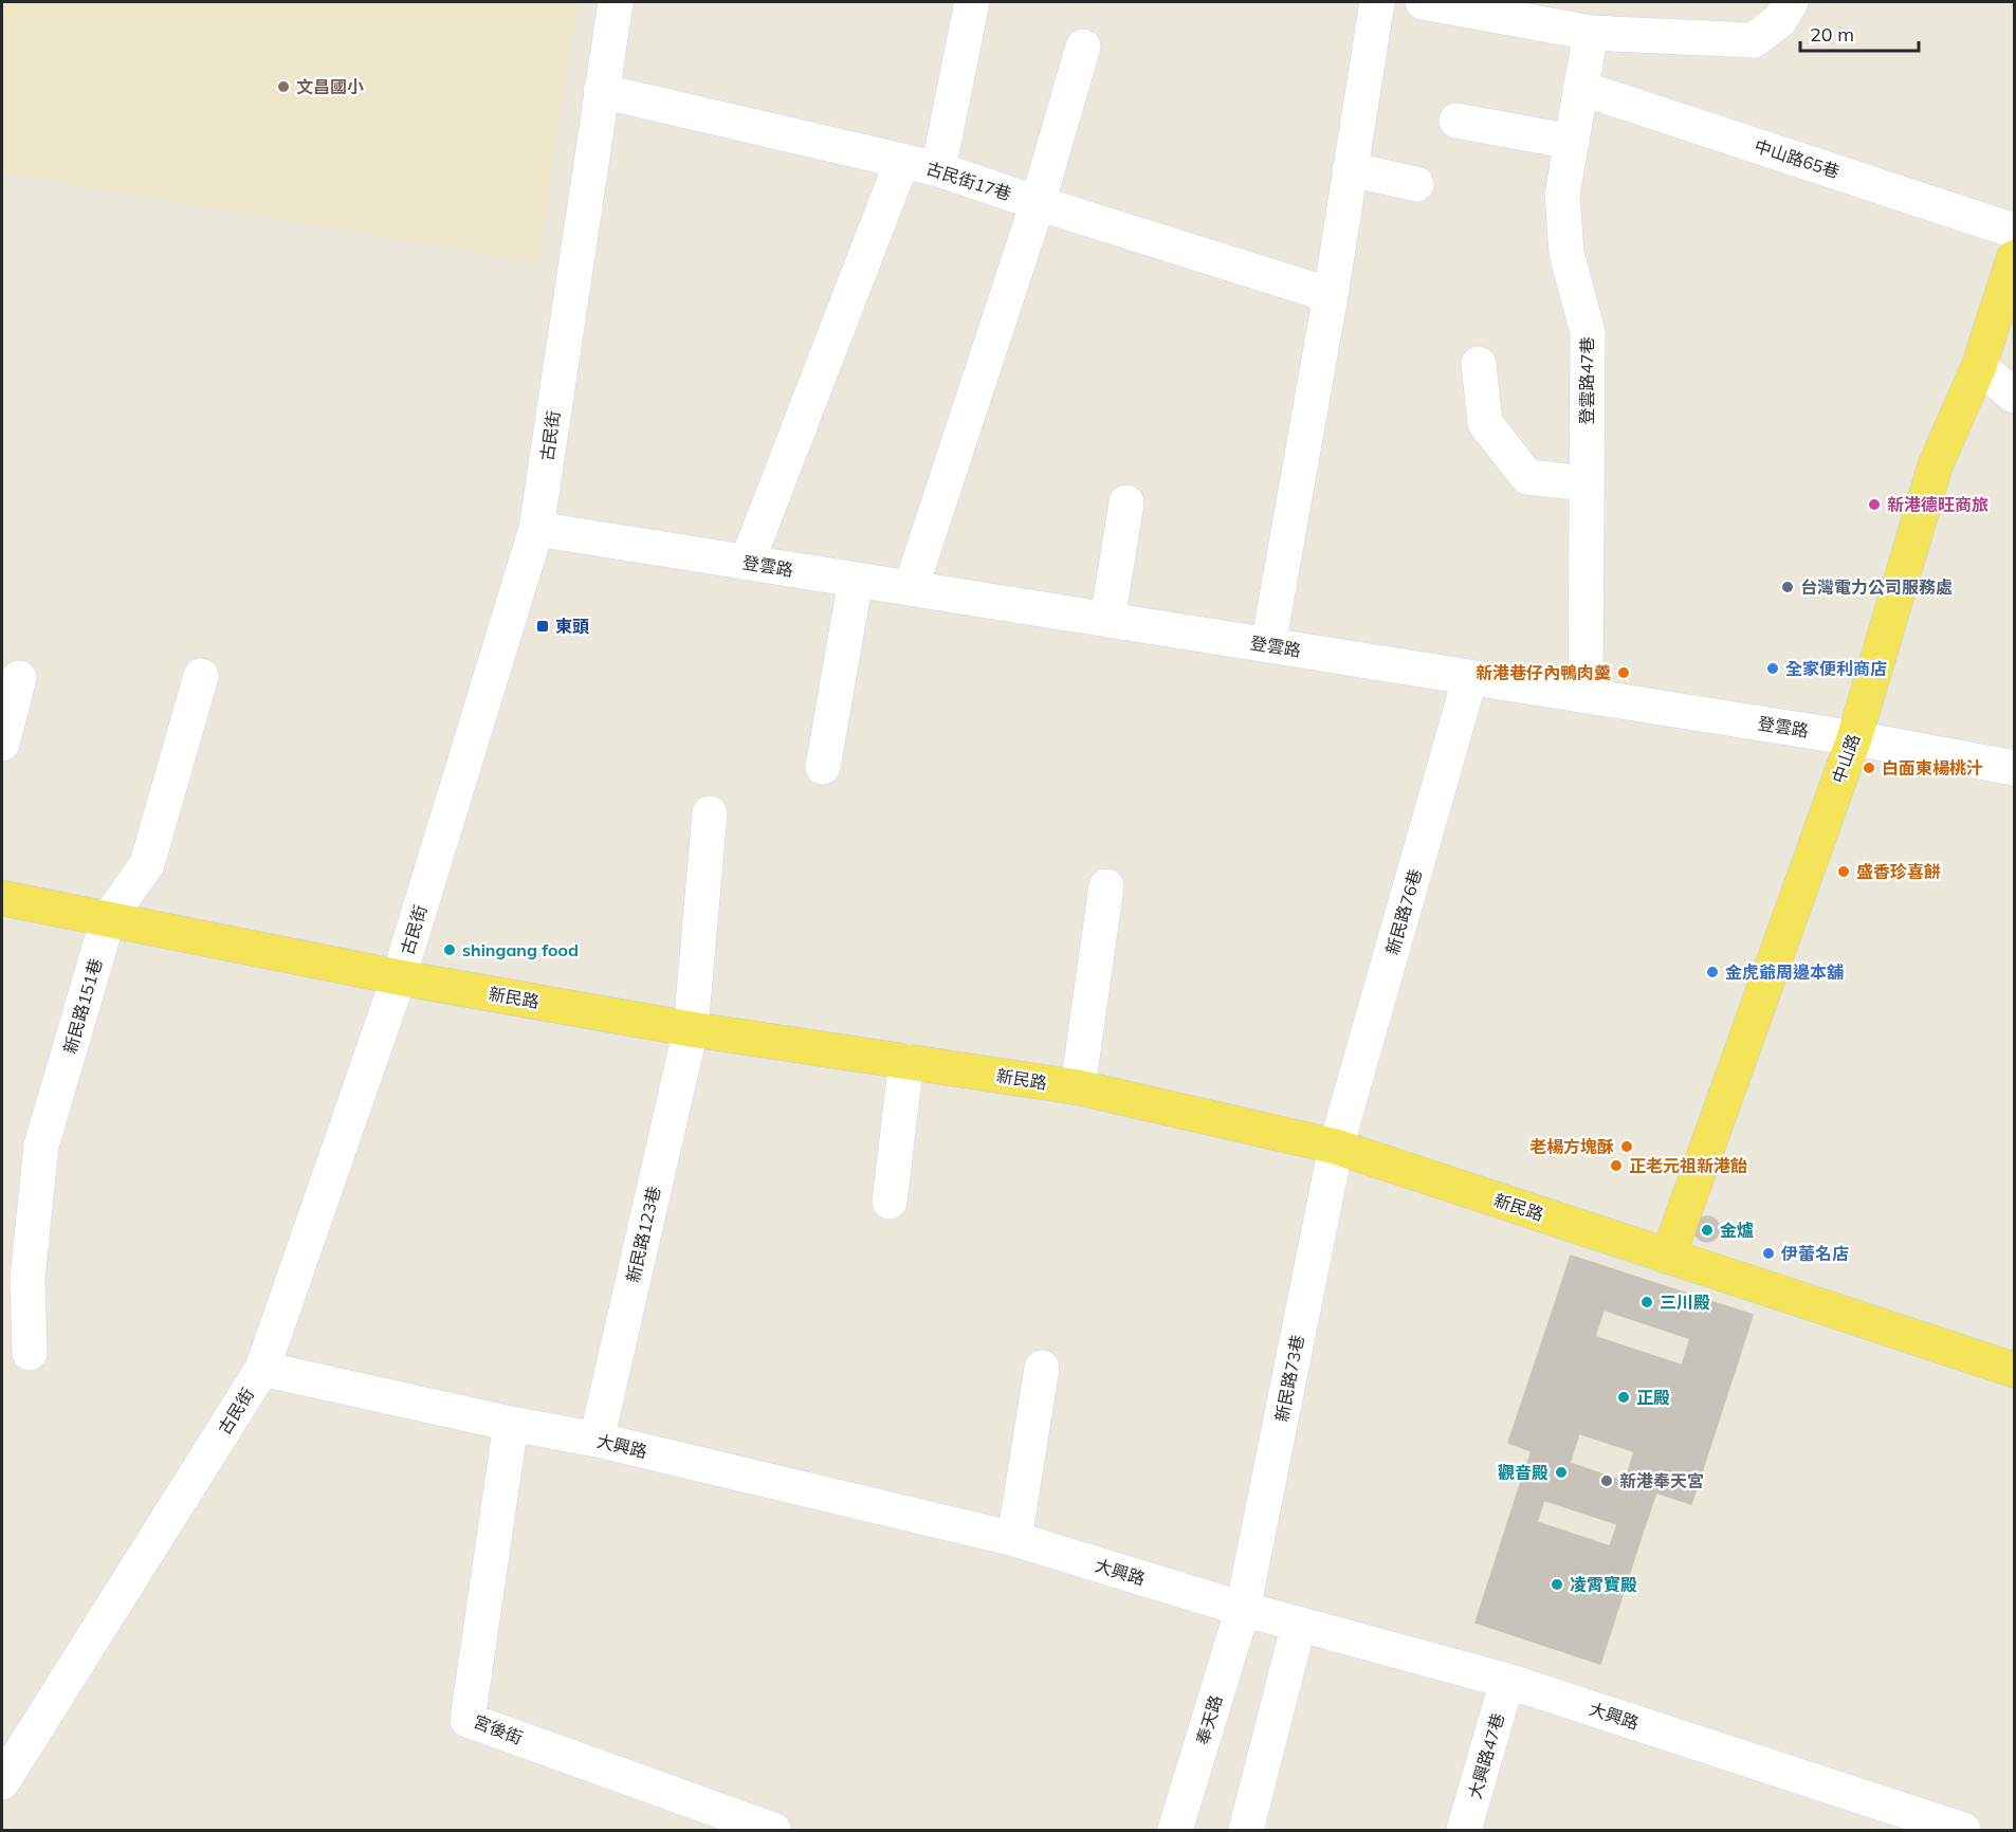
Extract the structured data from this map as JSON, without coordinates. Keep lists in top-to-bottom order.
{
  "streets": {
    "main road": ["中山路", "新民路"],
    "street": [
      "中山路65巷",
      "古民街17巷",
      "登雲路47巷",
      "古民街",
      "登雲路",
      "新民路76巷",
      "新民路151巷",
      "新民路123巷",
      "新民路73巷",
      "大興路",
      "奉天路",
      "宮後街",
      "大興路47巷"
    ]
  },
  "crossings": [
    ["中山路65巷", "登雲路47巷"],
    ["古民街17巷", "古民街"],
    ["登雲路47巷", "登雲路"],
    ["古民街", "登雲路"],
    ["古民街", "新民路"],
    ["古民街", "大興路"],
    ["登雲路", "中山路"],
    ["登雲路", "新民路76巷"],
    ["中山路", "新民路"],
    ["新民路76巷", "新民路"],
    ["新民路76巷", "新民路73巷"],
    ["新民路", "新民路151巷"],
    ["新民路", "新民路123巷"],
    ["新民路", "新民路73巷"],
    ["新民路123巷", "大興路"],
    ["新民路73巷", "大興路"],
    ["新民路73巷", "奉天路"],
    ["大興路", "奉天路"],
    ["大興路", "宮後街"],
    ["大興路", "大興路47巷"]
  ],
  "places": {
    "other": [
      "文昌國小",
      "新港德旺商旅",
      "台灣電力公司服務處",
      "全家便利商店",
      "新港巷仔內鴨肉羹",
      "白面東楊桃汁",
      "盛香珍喜餅",
      "shingang food",
      "金虎爺周邊本舖",
      "老楊方塊酥",
      "正老元祖新港飴",
      "金爐",
      "伊蕾名店",
      "三川殿",
      "正殿",
      "觀音殿",
      "新港奉天宮",
      "凌霄寶殿"
    ],
    "transit": ["東頭"]
  },
  "scale_bar": "20 m"
}
